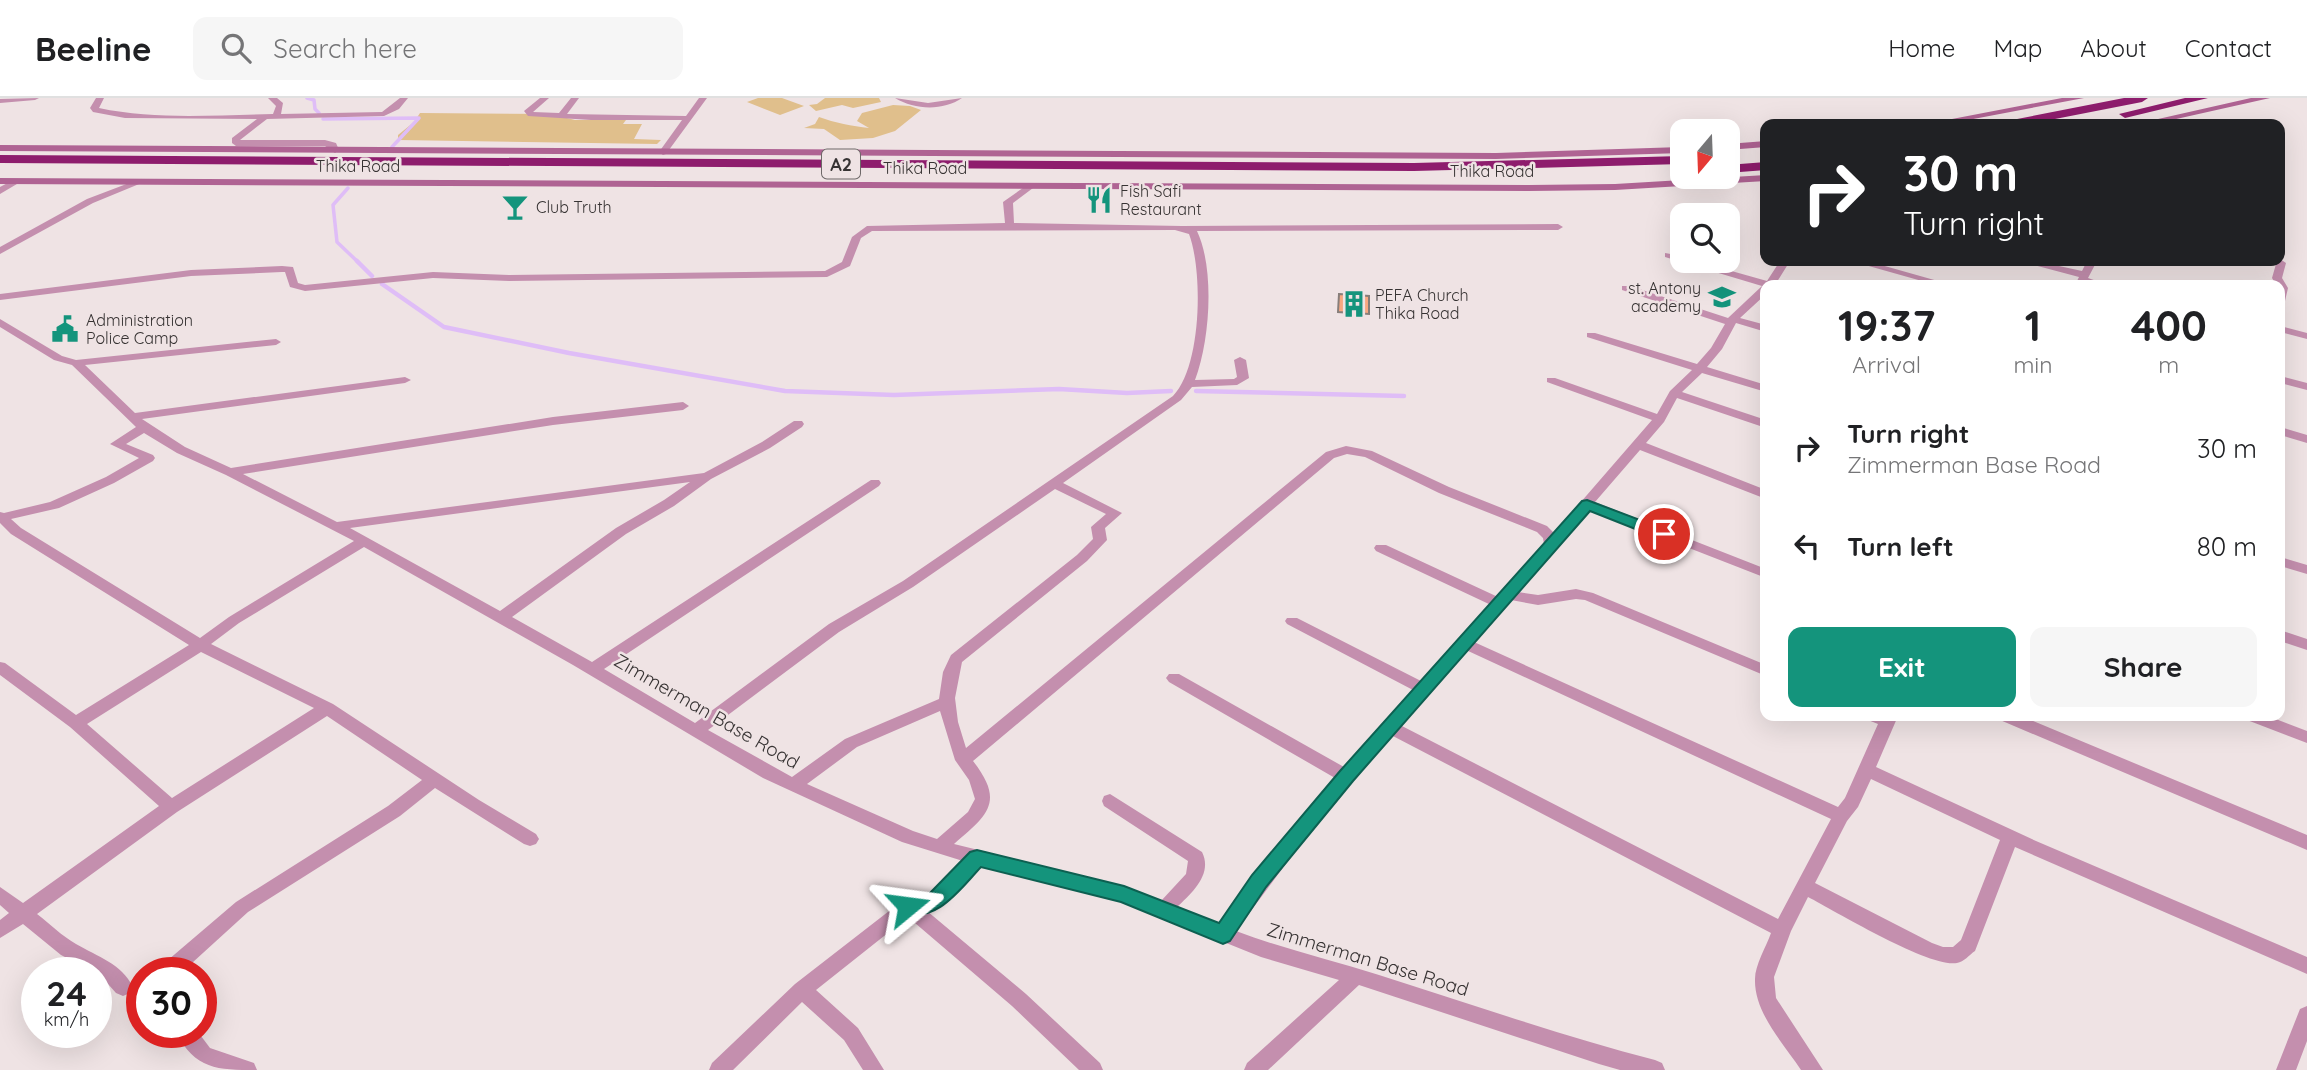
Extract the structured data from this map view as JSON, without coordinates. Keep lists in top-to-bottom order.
{
  "streets": {
    "highway": ["A2", "Thika Road"],
    "street": ["Zimmerman Base Road"]
  },
  "places": {
    "restaurant": ["Fish Safi Restaurant"],
    "bar": ["Club Truth"],
    "school or university": ["st. Antony academy"],
    "building": ["PEFA Church Thika Road"],
    "public building": ["Administration Police Camp"]
  },
  "north": "bottom",
  "page": {
    "header": "Beeline",
    "search": "Search here",
    "nav": [
      "Home",
      "Map",
      "About",
      "Contact"
    ],
    "turn": ["30 m", "Turn right"],
    "eta": [
      "19:37",
      "Arrival",
      "1",
      "min",
      "400",
      "m"
    ],
    "list": [
      {
        "name": "Turn right",
        "note": "Zimmerman Base Road",
        "value": "30 m"
      },
      {
        "name": "Turn left",
        "value": "80 m"
      }
    ],
    "buttons": ["Exit", "Share"],
    "speed": "24 km/h",
    "limit": "30"
  }
}
